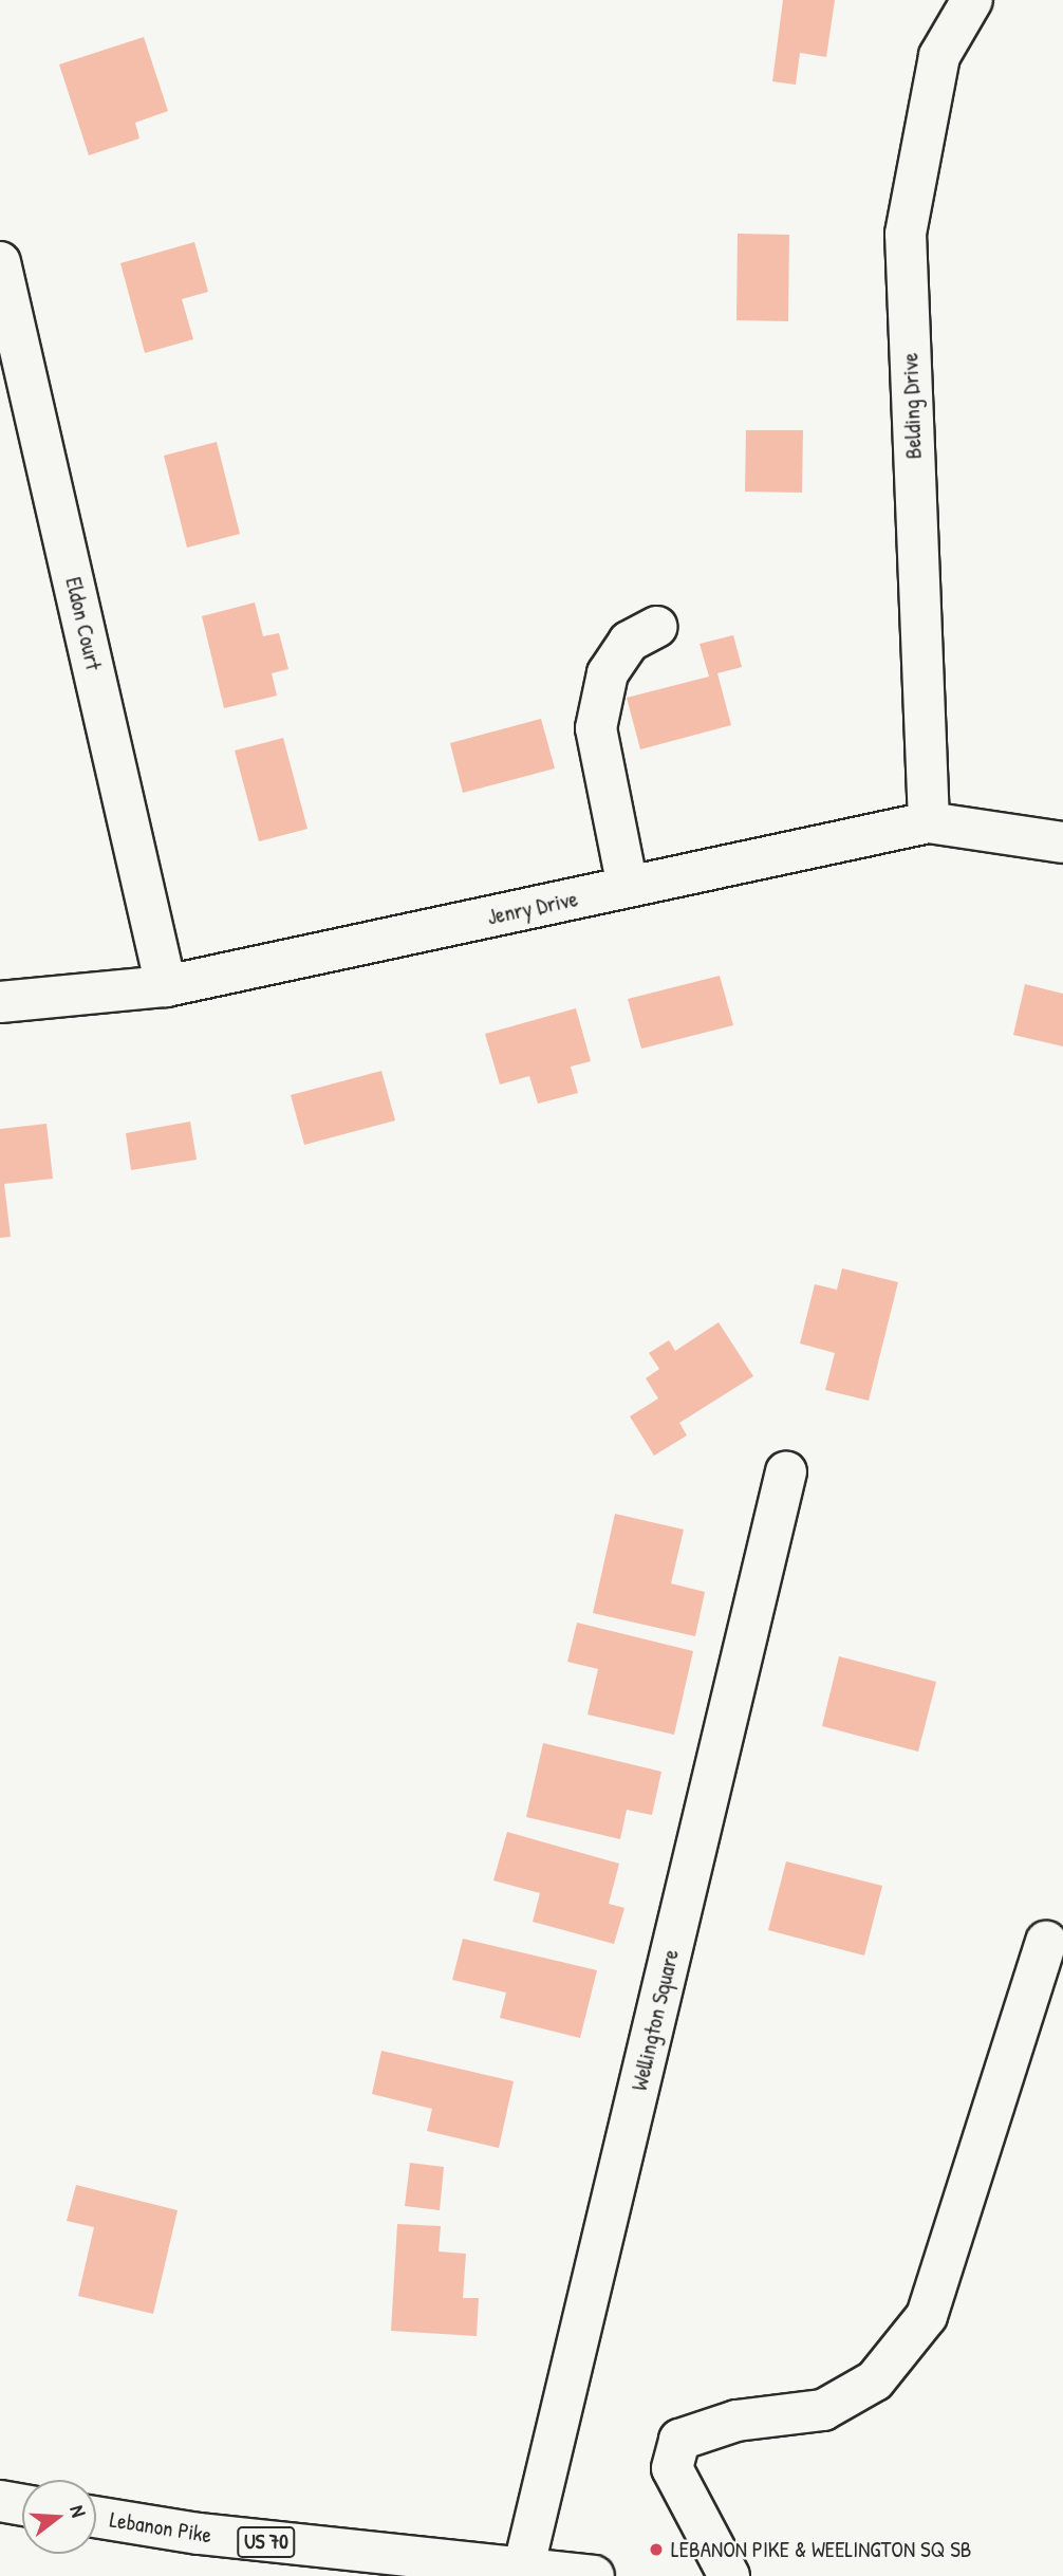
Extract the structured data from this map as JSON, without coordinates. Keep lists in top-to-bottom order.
{
  "streets": {
    "street": [
      "Belding Drive",
      "Eldon Court",
      "Jenry Drive",
      "Wellington Square",
      "Lebanon Pike",
      "US 70"
    ]
  },
  "crossings": [
    ["Belding Drive", "Jenry Drive"],
    ["Eldon Court", "Jenry Drive"],
    ["Wellington Square", "Lebanon Pike"]
  ],
  "places": ["LEBANON PIKE & WEELINGTON SQ SB"],
  "north": "right"
}
